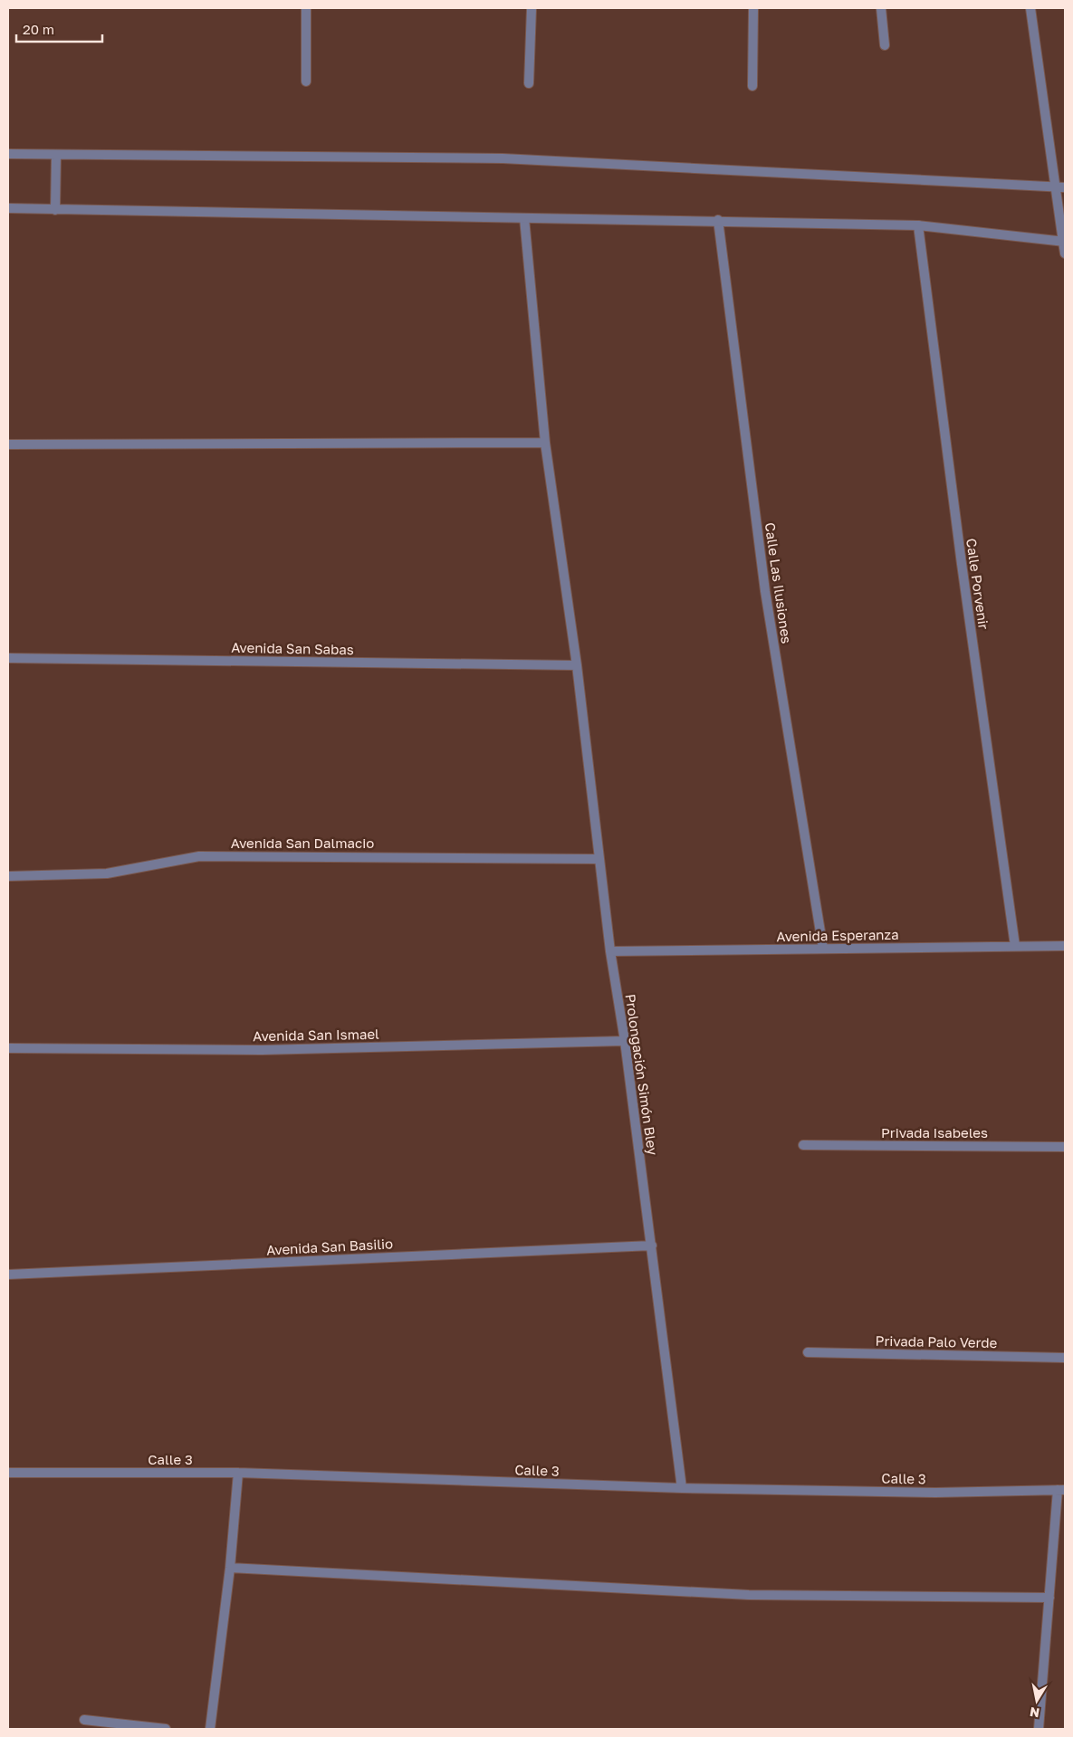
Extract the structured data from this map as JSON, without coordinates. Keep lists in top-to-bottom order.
{
  "streets": {
    "street": [
      "Calle Las Ilusiones",
      "Calle Porvenir",
      "Avenida San Sabas",
      "Avenida San Dalmacio",
      "Avenida Esperanza",
      "Avenida San Ismael",
      "Prolongación Simón Bley",
      "Privada Isabeles",
      "Avenida San Basilio",
      "Privada Palo Verde",
      "Calle 3"
    ]
  },
  "crossings": [
    ["Calle Las Ilusiones", "Avenida Esperanza"],
    ["Calle Porvenir", "Avenida Esperanza"],
    ["Avenida San Sabas", "Prolongación Simón Bley"],
    ["Avenida San Dalmacio", "Prolongación Simón Bley"],
    ["Avenida Esperanza", "Prolongación Simón Bley"],
    ["Avenida San Ismael", "Prolongación Simón Bley"],
    ["Prolongación Simón Bley", "Avenida San Basilio"],
    ["Prolongación Simón Bley", "Calle 3"]
  ],
  "scale_bar": "20 m",
  "north": "bottom"
}
